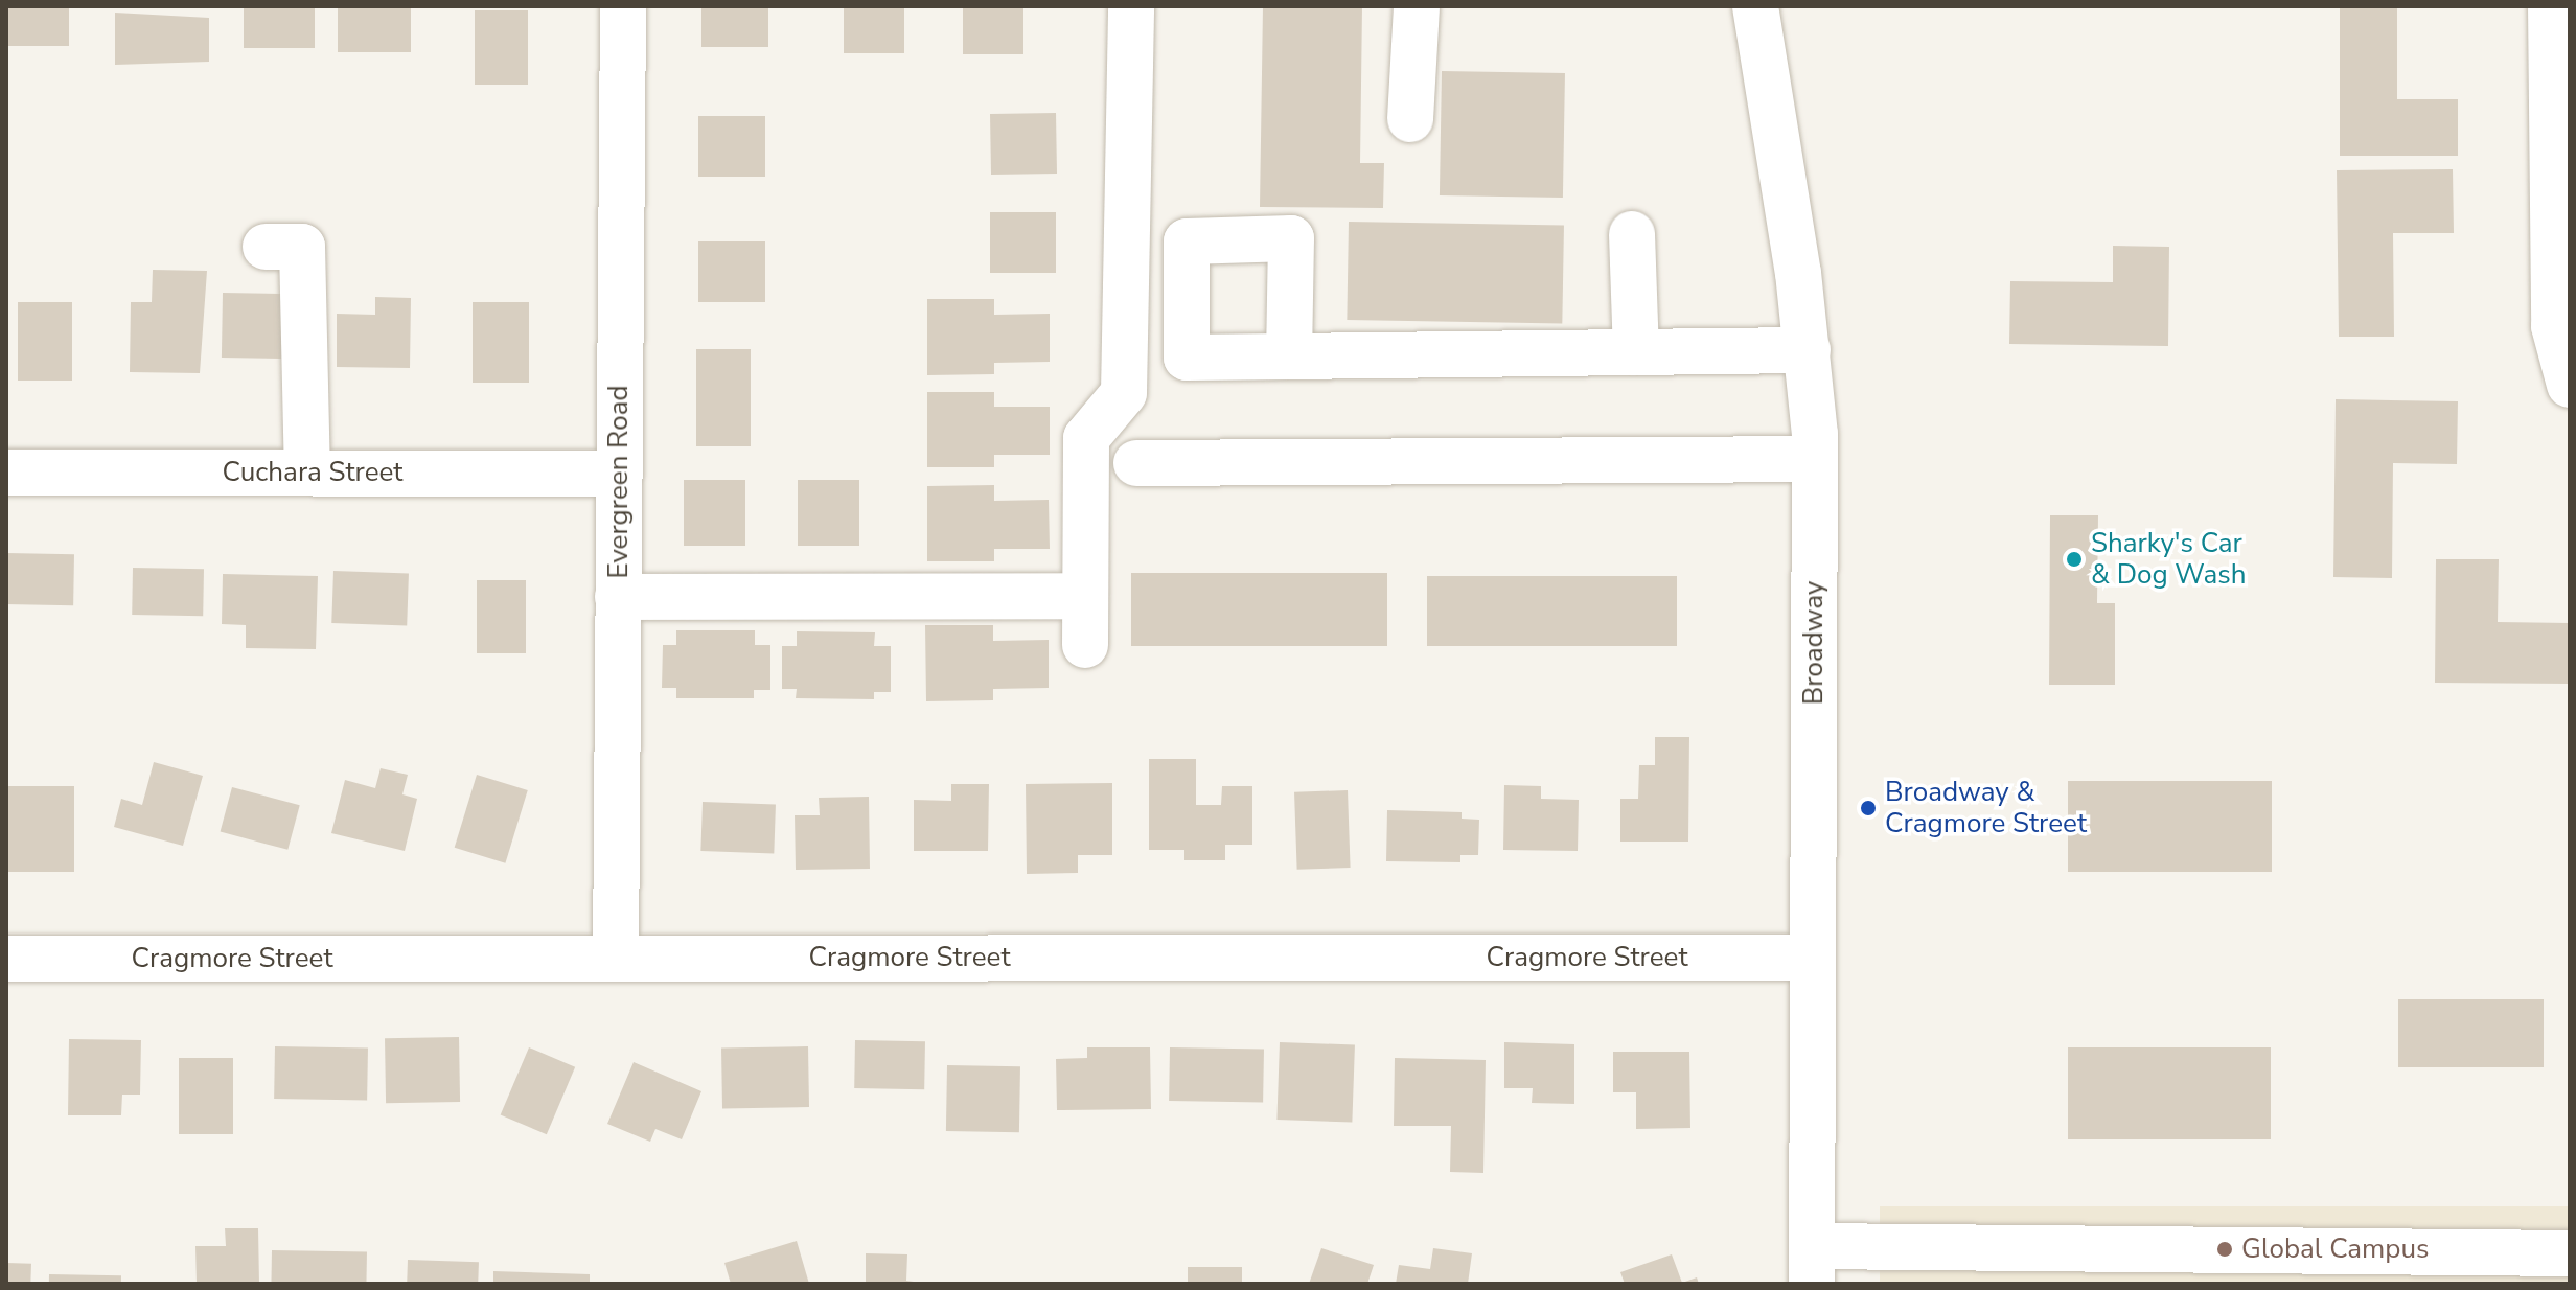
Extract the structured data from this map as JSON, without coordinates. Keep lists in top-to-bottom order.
{
  "streets": {
    "street": [
      "Cuchara Street",
      "Evergreen Road",
      "Broadway",
      "Cragmore Street"
    ]
  },
  "crossings": [
    ["Cuchara Street", "Evergreen Road"],
    ["Evergreen Road", "Cragmore Street"],
    ["Broadway", "Cragmore Street"]
  ],
  "places": ["Sharky's Car & Dog Wash", "Broadway & Cragmore Street", "Global Campus"]
}
